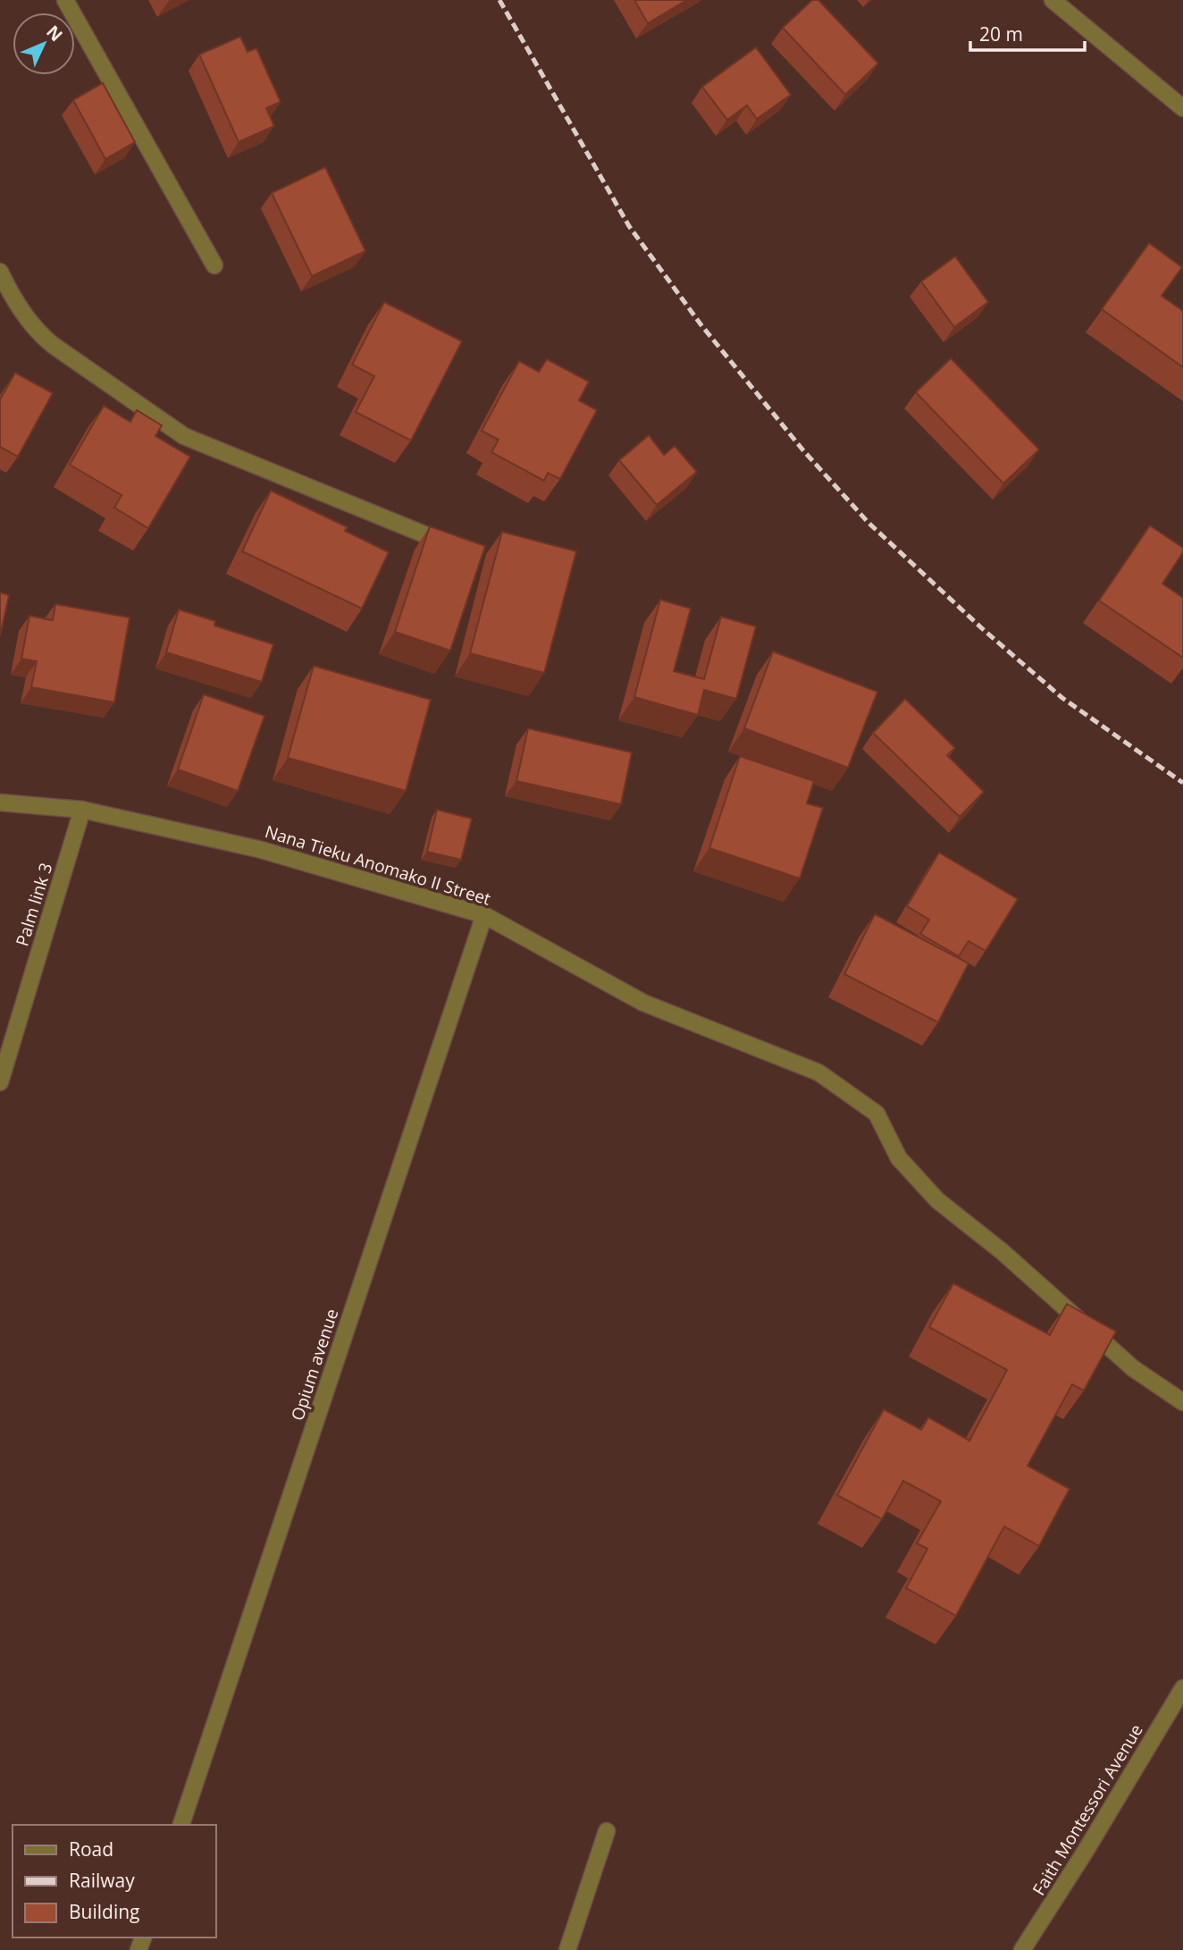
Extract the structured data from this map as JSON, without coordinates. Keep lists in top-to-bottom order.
{
  "streets": {
    "street": [
      "Nana Tieku Anomako II Street",
      "Palm link 3",
      "Opium avenue",
      "Faith Montessori Avenue"
    ]
  },
  "crossings": [
    ["Nana Tieku Anomako II Street", "Palm link 3"],
    ["Nana Tieku Anomako II Street", "Opium avenue"]
  ],
  "legend": ["Road", "Railway", "Building"],
  "scale_bar": "20 m",
  "north": "top right"
}
